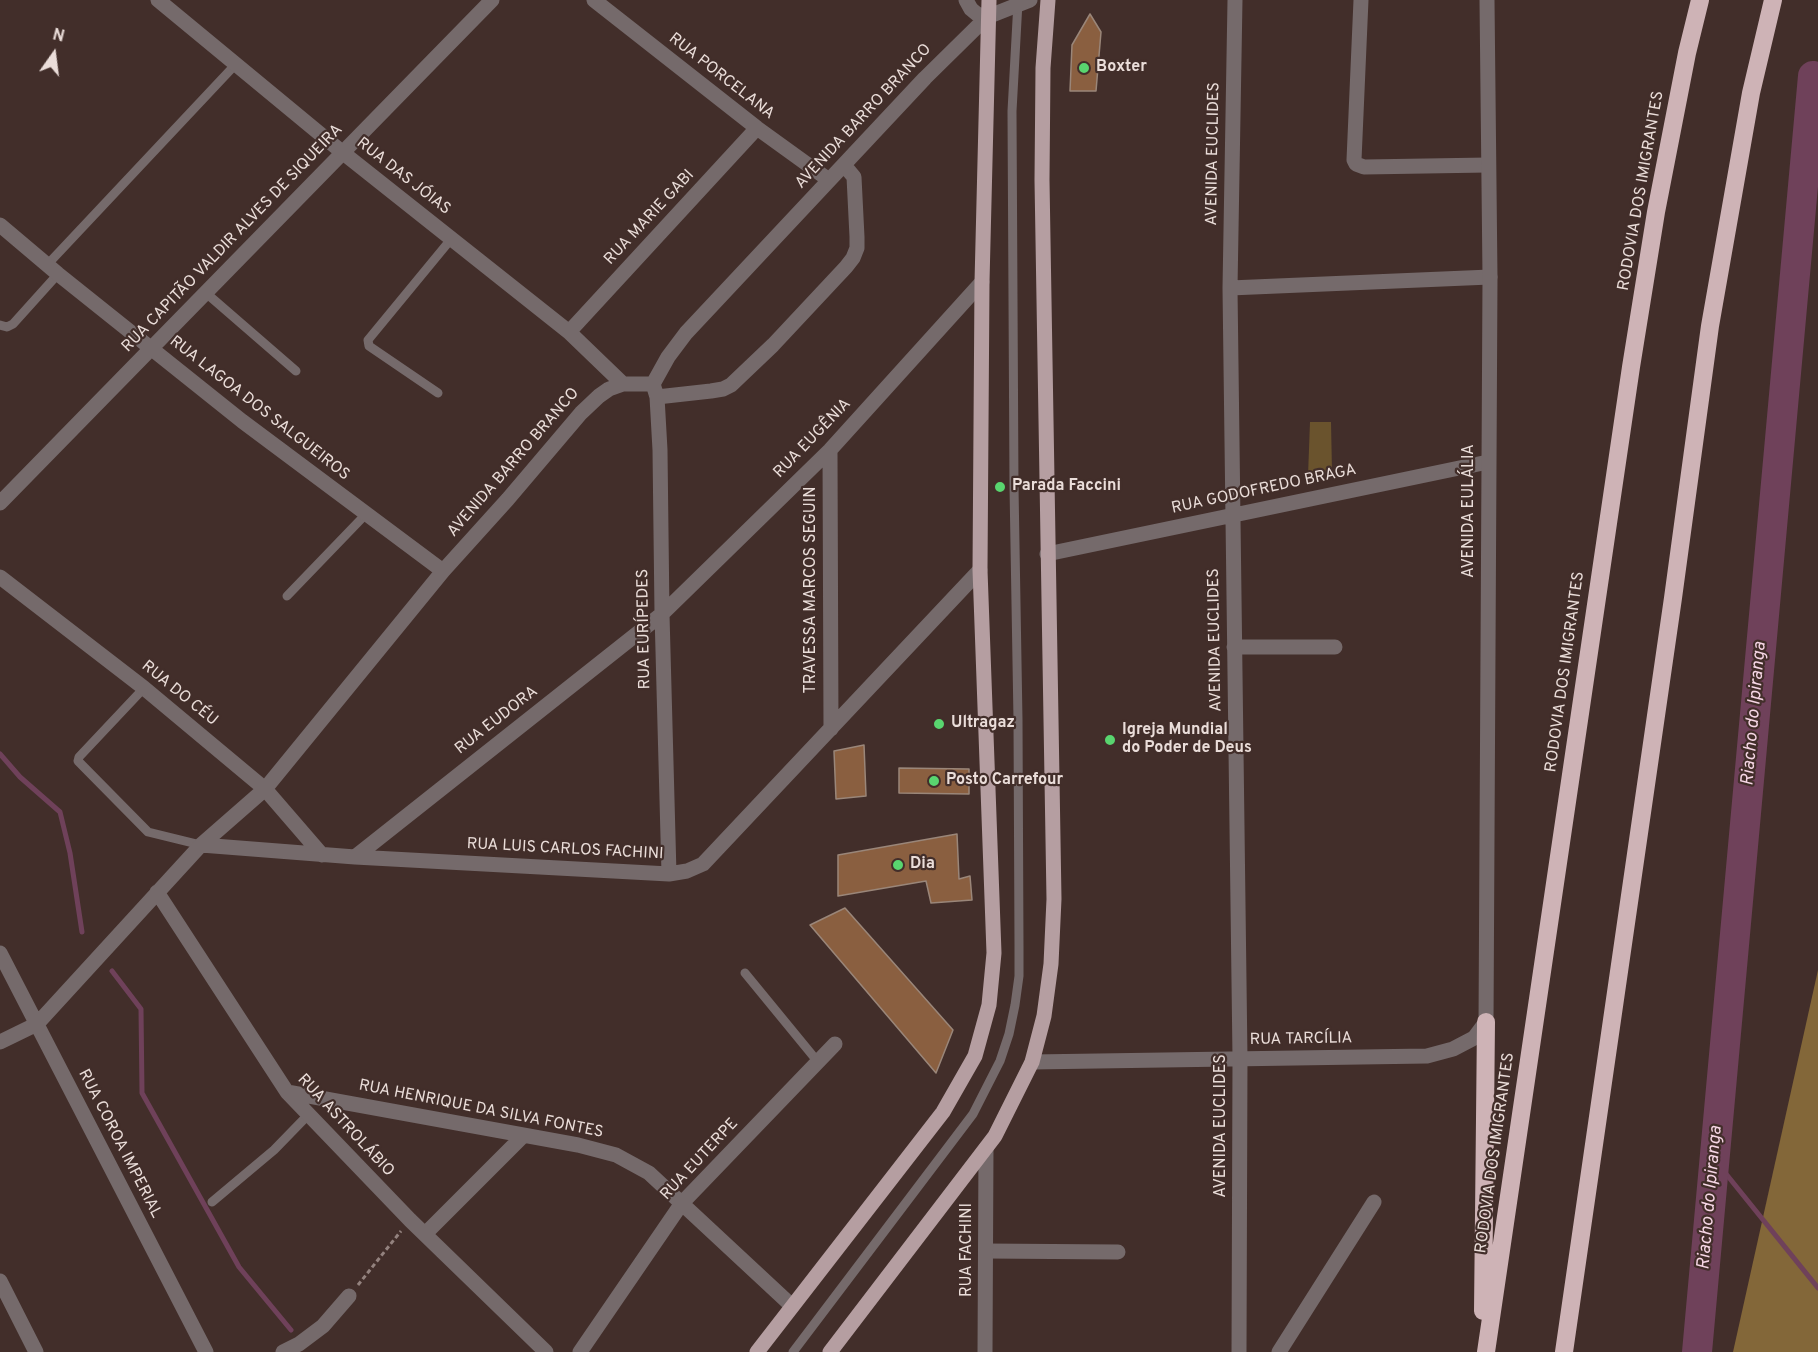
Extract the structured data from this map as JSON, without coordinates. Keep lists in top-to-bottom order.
{
  "streets": {
    "highway": ["RODOVIA DOS IMIGRANTES"],
    "street": [
      "RUA PORCELANA",
      "AVENIDA BARRO BRANCO",
      "AVENIDA EUCLIDES",
      "RUA DAS JÓIAS",
      "RUA MARIE GABI",
      "RUA CAPITÃO VALDIR ALVES DE SIQUEIRA",
      "RUA LAGOA DOS SALGUEIROS",
      "RUA EUGÊNIA",
      "RUA GODOFREDO BRAGA",
      "AVENIDA EULÁLIA",
      "TRAVESSA MARCOS SEGUIN",
      "RUA EURÍPEDES",
      "RUA DO CÉU",
      "RUA EUDORA",
      "RUA LUIS CARLOS FACHINI",
      "RUA TARCÍLIA",
      "RUA HENRIQUE DA SILVA FONTES",
      "RUA ASTROLÁBIO",
      "RUA COROA IMPERIAL",
      "RUA EUTERPE",
      "RUA FACHINI"
    ]
  },
  "crossings": [
    ["RUA PORCELANA", "AVENIDA BARRO BRANCO"],
    ["RUA PORCELANA", "RUA MARIE GABI"],
    ["AVENIDA BARRO BRANCO", "RUA DAS JÓIAS"],
    ["AVENIDA BARRO BRANCO", "RUA LAGOA DOS SALGUEIROS"],
    ["AVENIDA BARRO BRANCO", "RUA EURÍPEDES"],
    ["AVENIDA BARRO BRANCO", "RUA DO CÉU"],
    ["AVENIDA BARRO BRANCO", "RUA LUIS CARLOS FACHINI"],
    ["AVENIDA EUCLIDES", "RUA GODOFREDO BRAGA"],
    ["AVENIDA EUCLIDES", "RUA TARCÍLIA"],
    ["RUA DAS JÓIAS", "RUA MARIE GABI"],
    ["RUA DAS JÓIAS", "RUA CAPITÃO VALDIR ALVES DE SIQUEIRA"],
    ["RUA CAPITÃO VALDIR ALVES DE SIQUEIRA", "RUA LAGOA DOS SALGUEIROS"],
    ["RUA EUGÊNIA", "TRAVESSA MARCOS SEGUIN"],
    ["RUA EUGÊNIA", "RUA EURÍPEDES"],
    ["RUA EUGÊNIA", "RUA EUDORA"],
    ["RUA GODOFREDO BRAGA", "AVENIDA EULÁLIA"],
    ["AVENIDA EULÁLIA", "RUA TARCÍLIA"],
    ["TRAVESSA MARCOS SEGUIN", "RUA LUIS CARLOS FACHINI"],
    ["RUA EURÍPEDES", "RUA EUDORA"],
    ["RUA EURÍPEDES", "RUA LUIS CARLOS FACHINI"],
    ["RUA DO CÉU", "RUA LUIS CARLOS FACHINI"],
    ["RUA EUDORA", "RUA LUIS CARLOS FACHINI"],
    ["RUA HENRIQUE DA SILVA FONTES", "RUA ASTROLÁBIO"],
    ["RUA HENRIQUE DA SILVA FONTES", "RUA EUTERPE"]
  ],
  "water": ["Riacho do Ipiranga"],
  "places": [
    "Boxter",
    "Parada Faccini",
    "Ultragaz",
    "Igreja Mundial do Poder de Deus",
    "Posto Carrefour",
    "Dia"
  ],
  "north": "top"
}
